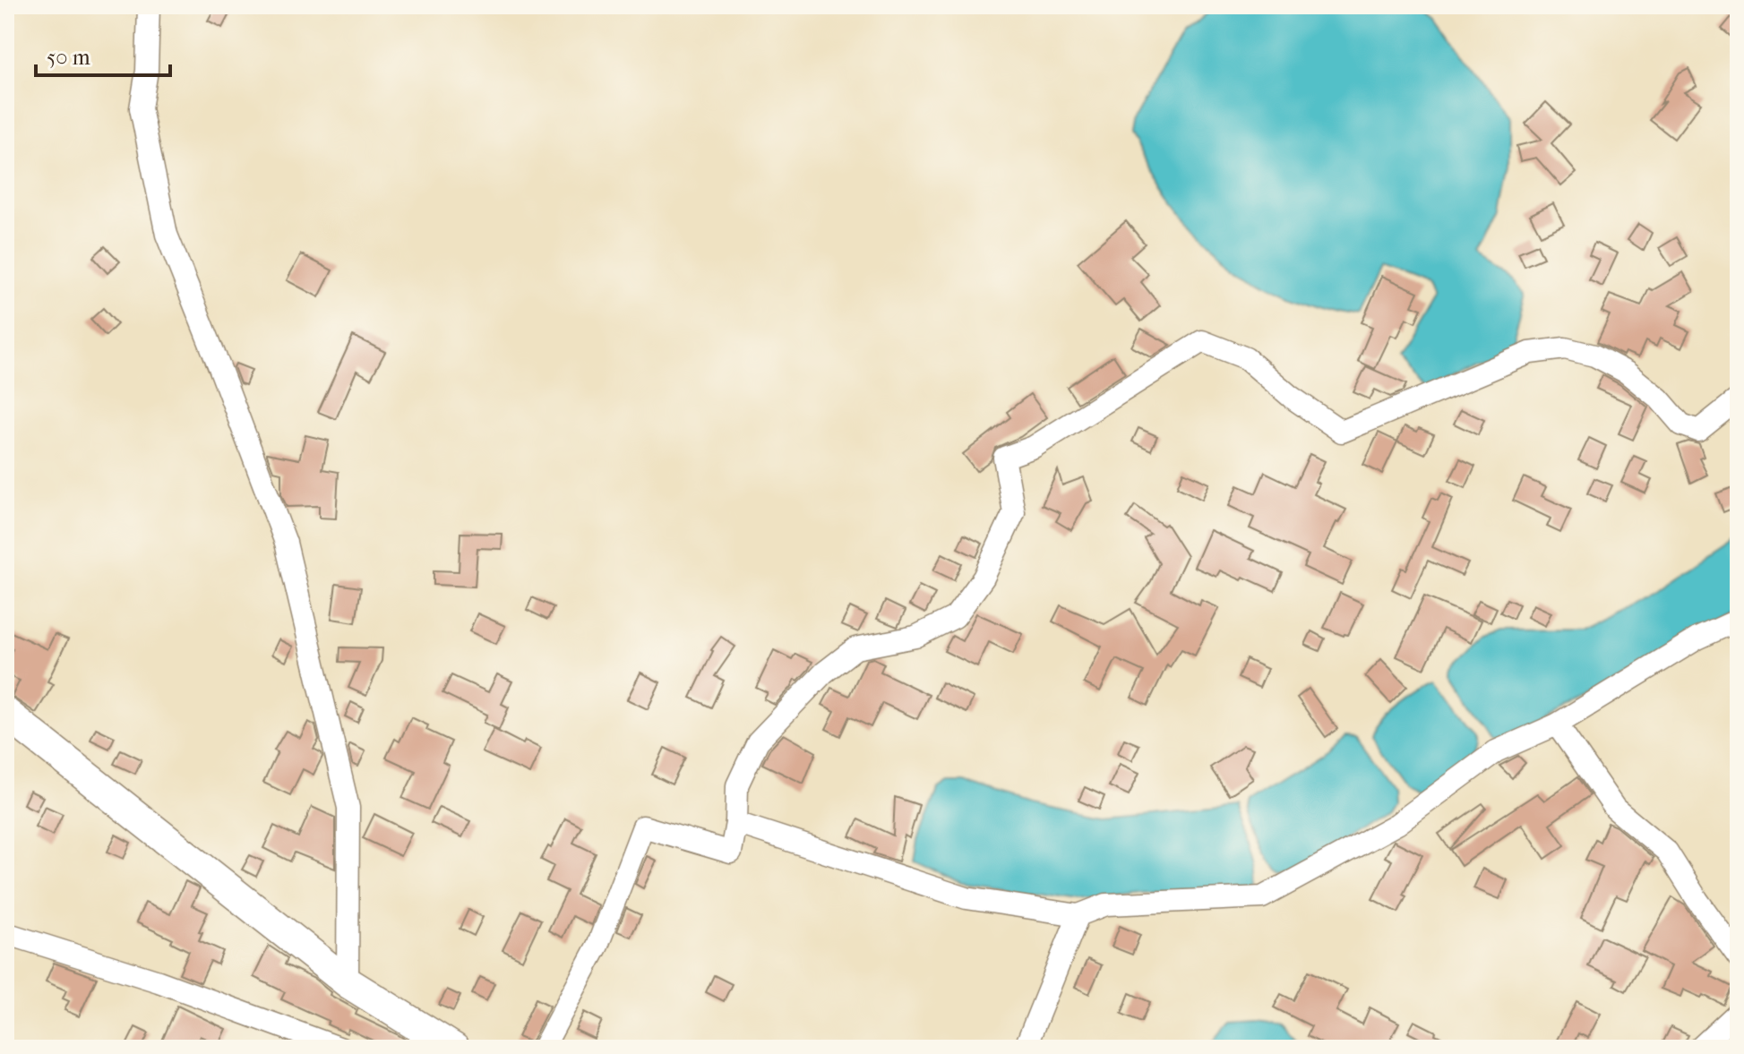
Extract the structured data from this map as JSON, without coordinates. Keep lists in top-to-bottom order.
{
  "scale_bar": "50 m"
}
